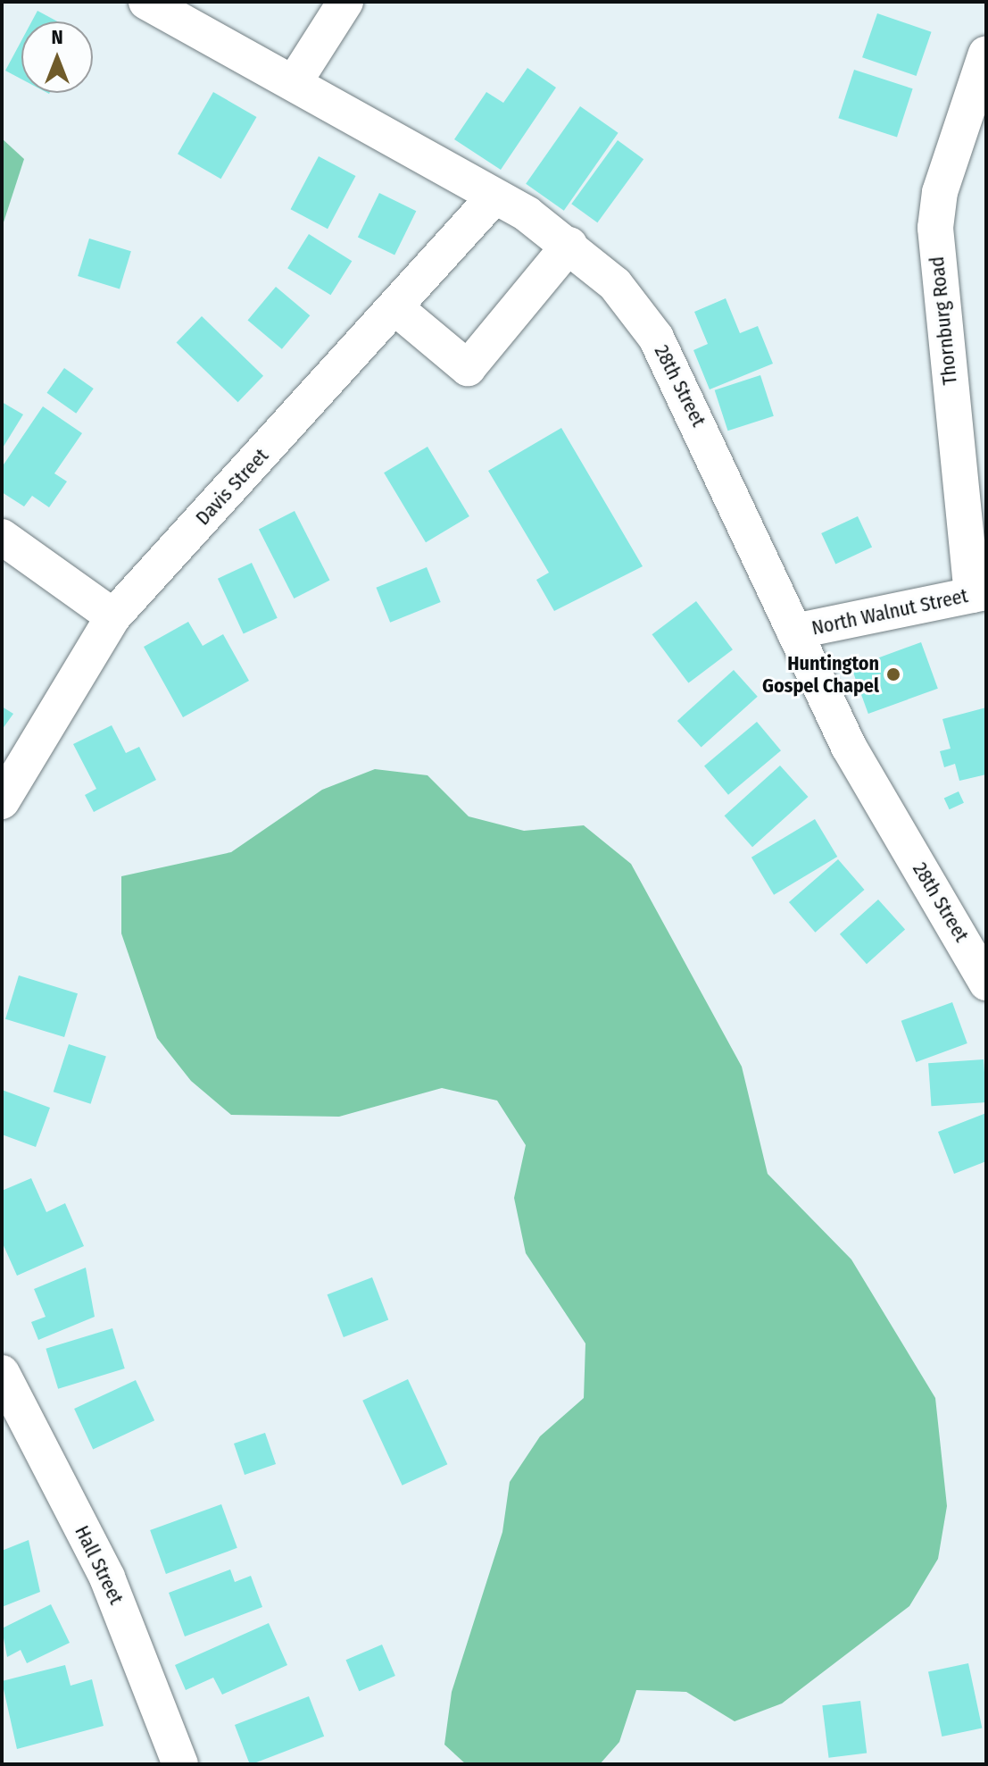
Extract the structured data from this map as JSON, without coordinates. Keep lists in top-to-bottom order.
{
  "streets": {
    "street": [
      "Thornburg Road",
      "28th Street",
      "Davis Street",
      "North Walnut Street",
      "Hall Street"
    ]
  },
  "crossings": [
    ["Thornburg Road", "North Walnut Street"],
    ["28th Street", "Davis Street"],
    ["28th Street", "North Walnut Street"]
  ],
  "places": ["Huntington Gospel Chapel"],
  "north": "top"
}
